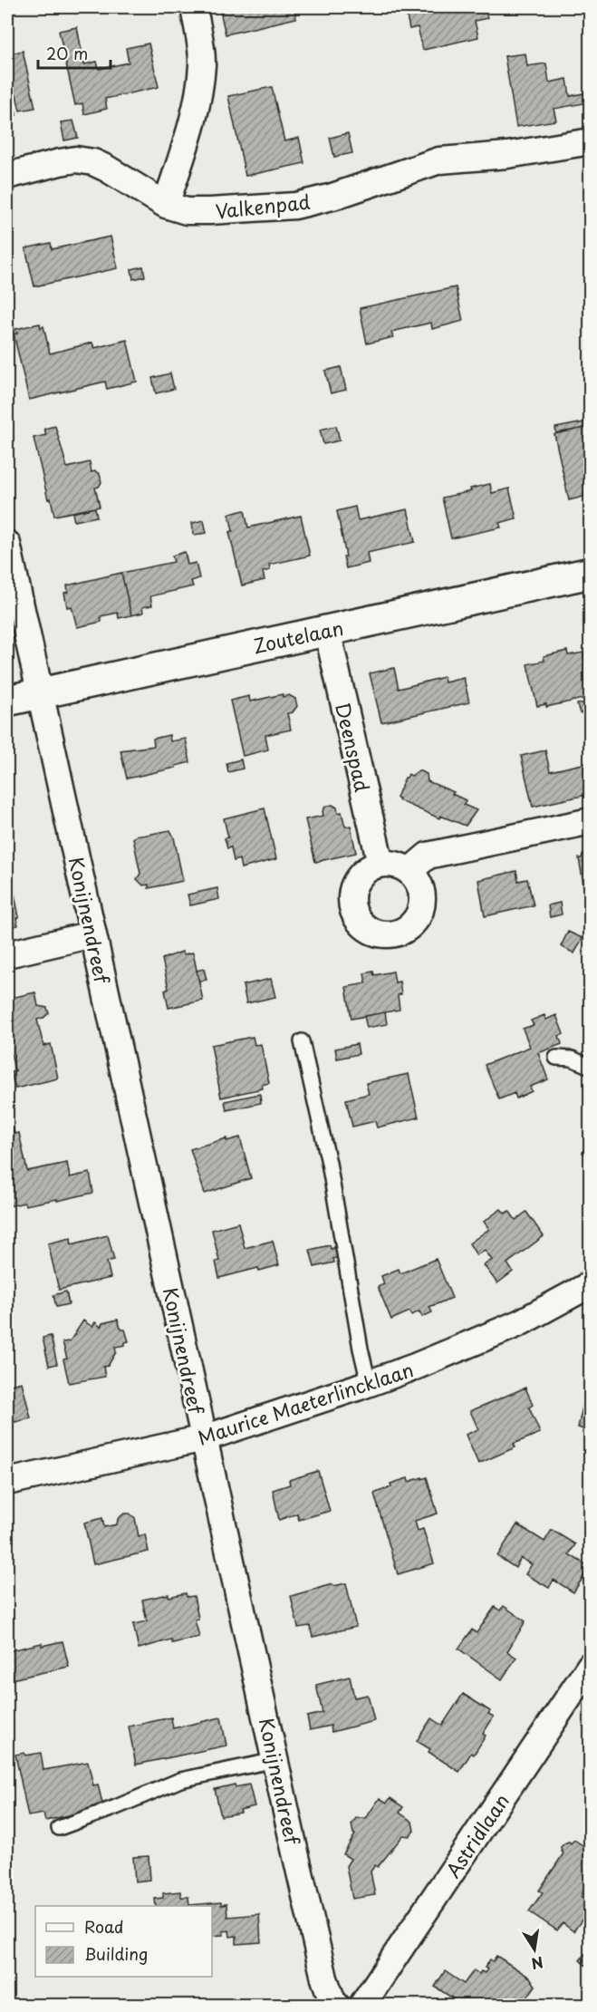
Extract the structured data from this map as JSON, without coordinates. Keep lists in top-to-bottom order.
{
  "streets": {
    "street": [
      "Valkenpad",
      "Zoutelaan",
      "Deenspad",
      "Konijnendreef",
      "Maurice Maeterlincklaan",
      "Astridlaan"
    ]
  },
  "crossings": [
    ["Zoutelaan", "Deenspad"],
    ["Zoutelaan", "Konijnendreef"],
    ["Konijnendreef", "Maurice Maeterlincklaan"]
  ],
  "legend": ["Road", "Building"],
  "scale_bar": "20 m",
  "north": "bottom"
}
